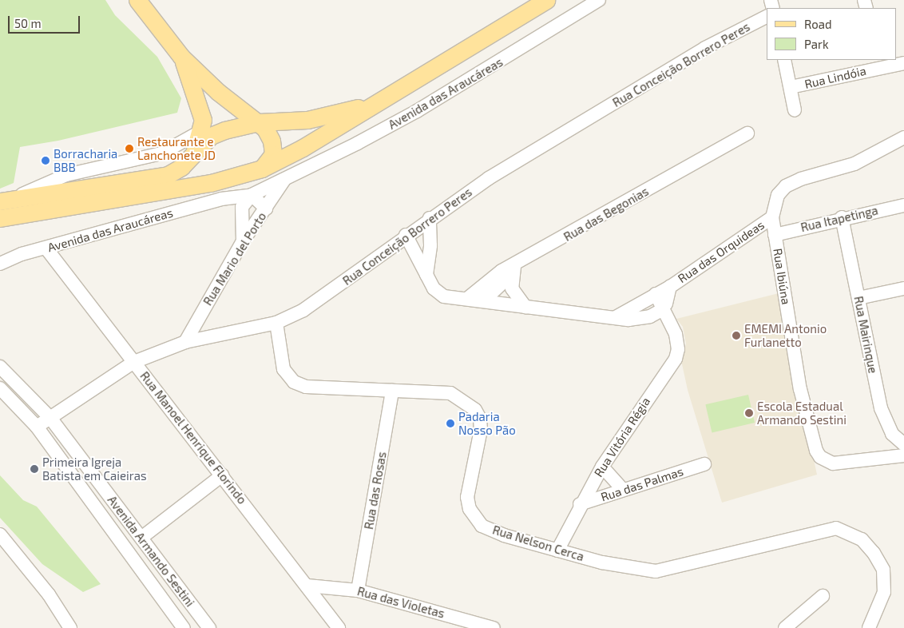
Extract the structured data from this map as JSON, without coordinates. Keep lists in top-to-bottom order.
{
  "streets": {
    "street": [
      "Rua Conceição Borrero Peres",
      "Rua Lindóia",
      "Avenida das Araucáreas",
      "Rua das Begonias",
      "Rua Itapetinga",
      "Rua das Orquideas",
      "Rua Mario del Porto",
      "Rua Ibiúna",
      "Rua Mairinque",
      "Rua Vitória Régia",
      "Rua Manoel Henrique Florindo",
      "Rua das Palmas",
      "Rua das Rosas",
      "Rua Nelson Cerca",
      "Avenida Armando Sestini",
      "Rua das Violetas"
    ]
  },
  "crossings": [
    ["Rua Conceição Borrero Peres", "Rua Mario del Porto"],
    ["Rua Conceição Borrero Peres", "Rua Manoel Henrique Florindo"],
    ["Rua Conceição Borrero Peres", "Rua Nelson Cerca"],
    ["Rua Conceição Borrero Peres", "Avenida Armando Sestini"],
    ["Avenida das Araucáreas", "Rua Mario del Porto"],
    ["Avenida das Araucáreas", "Rua Manoel Henrique Florindo"],
    ["Rua Itapetinga", "Rua Ibiúna"],
    ["Rua Itapetinga", "Rua Mairinque"],
    ["Rua das Orquideas", "Rua Ibiúna"],
    ["Rua das Orquideas", "Rua Vitória Régia"],
    ["Rua Vitória Régia", "Rua das Palmas"],
    ["Rua Vitória Régia", "Rua Nelson Cerca"],
    ["Rua Manoel Henrique Florindo", "Rua das Violetas"],
    ["Rua das Rosas", "Rua Nelson Cerca"],
    ["Rua das Rosas", "Rua das Violetas"]
  ],
  "places": [
    "Restaurante e Lanchonete JD",
    "Borracharia BBB",
    "EMEMI Antonio Furlanetto",
    "Escola Estadual Armando Sestini",
    "Padaria Nosso Pão",
    "Primeira Igreja Batista em Caieiras"
  ],
  "legend": ["Road", "Park"],
  "scale_bar": "50 m"
}
